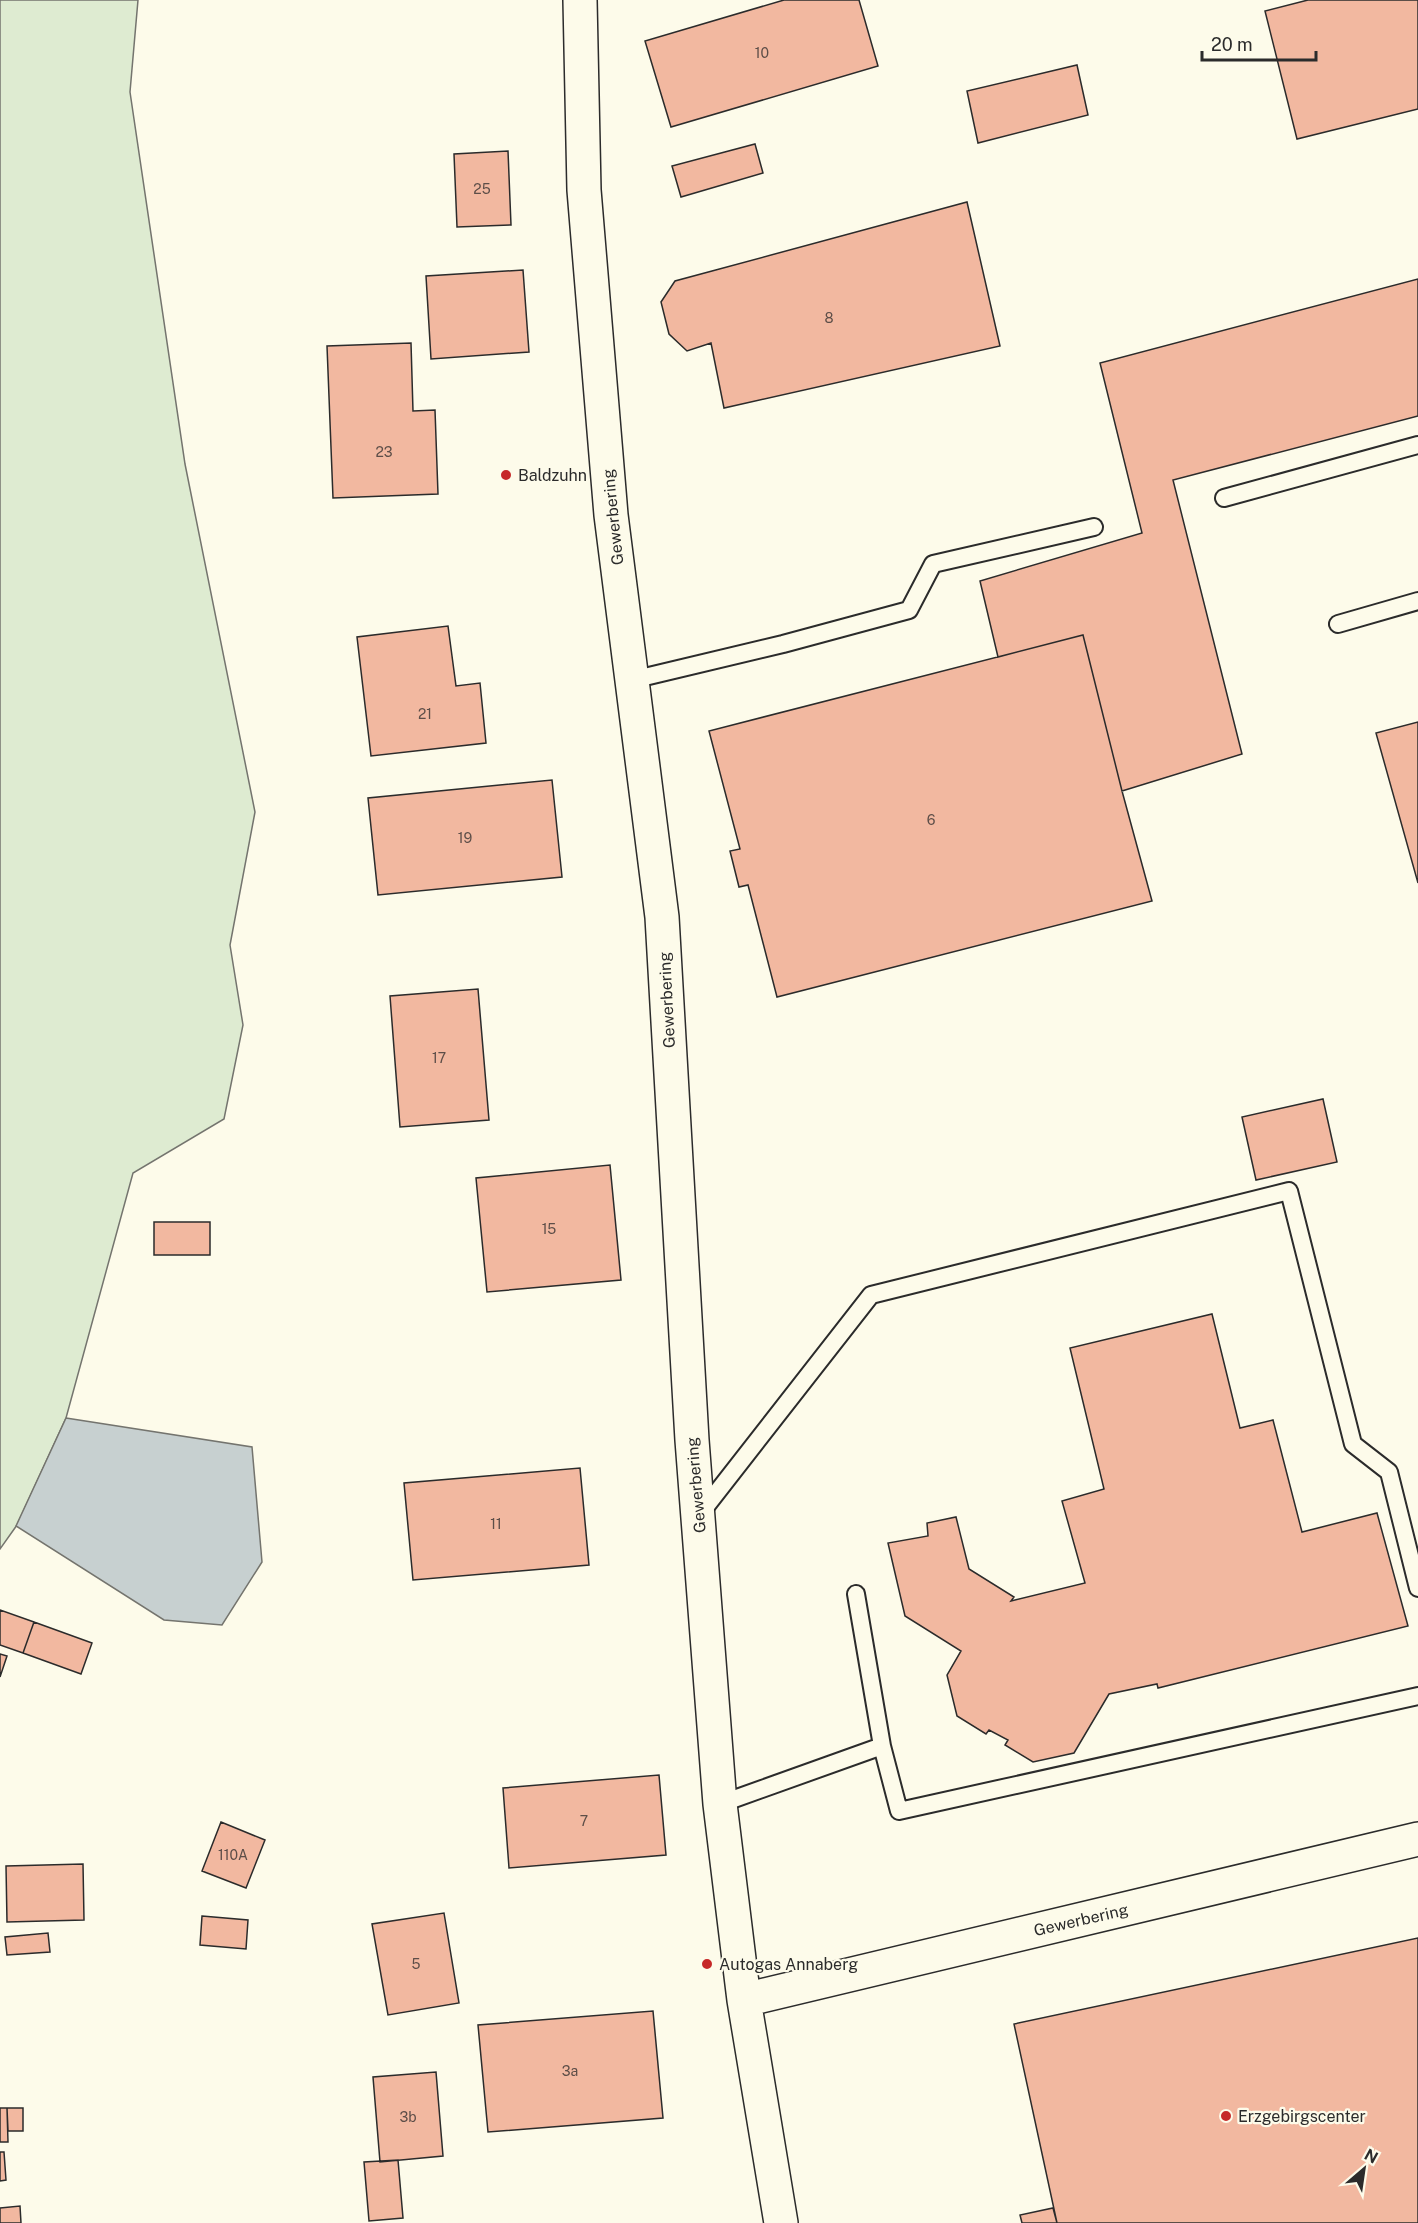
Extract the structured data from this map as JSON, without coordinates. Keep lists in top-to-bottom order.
{
  "streets": {
    "street": ["Gewerbering"]
  },
  "places": ["Baldzuhn", "Autogas Annaberg", "Erzgebirgscenter"],
  "house_numbers": [
    "10",
    "25",
    "8",
    "23",
    "21",
    "6",
    "19",
    "17",
    "15",
    "11",
    "7",
    "110A",
    "5",
    "3a",
    "3b"
  ],
  "scale_bar": "20 m",
  "north": "top right"
}
